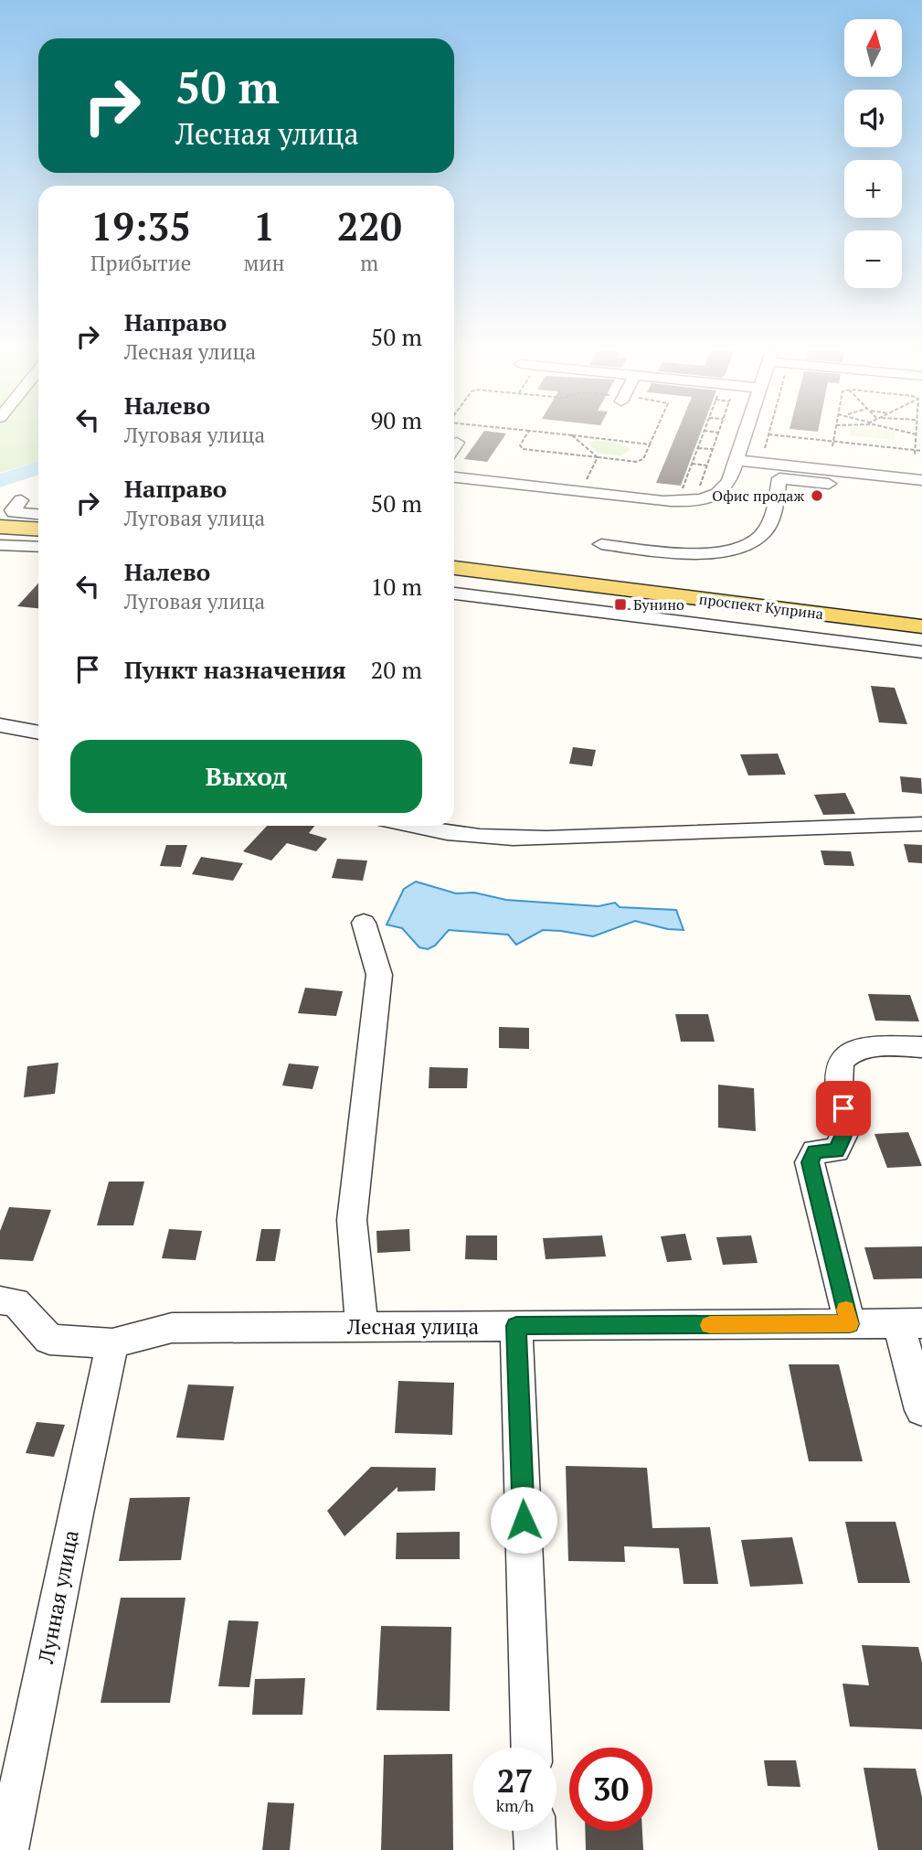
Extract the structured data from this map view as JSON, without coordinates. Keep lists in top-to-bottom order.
{
  "streets": {
    "main road": ["проспект Куприна"],
    "street": ["Лесная улица", "Лунная улица"]
  },
  "crossings": [
    ["Лесная улица", "Лунная улица"]
  ],
  "places": {
    "other": ["Офис продаж"],
    "transit": ["Бунино"]
  },
  "north": "top",
  "page": {
    "map_buttons": ["+", "−"],
    "turn": ["50 m", "Лесная улица"],
    "eta": [
      "19:35",
      "Прибытие",
      "1",
      "мин",
      "220",
      "m"
    ],
    "list": [
      {
        "name": "Направо",
        "note": "Лесная улица",
        "value": "50 m"
      },
      {
        "name": "Налево",
        "note": "Луговая улица",
        "value": "90 m"
      },
      {
        "name": "Направо",
        "note": "Луговая улица",
        "value": "50 m"
      },
      {
        "name": "Налево",
        "note": "Луговая улица",
        "value": "10 m"
      },
      {
        "name": "Пункт назначения",
        "value": "20 m"
      }
    ],
    "buttons": "Выход",
    "speed": "27 km/h",
    "limit": "30"
  }
}
